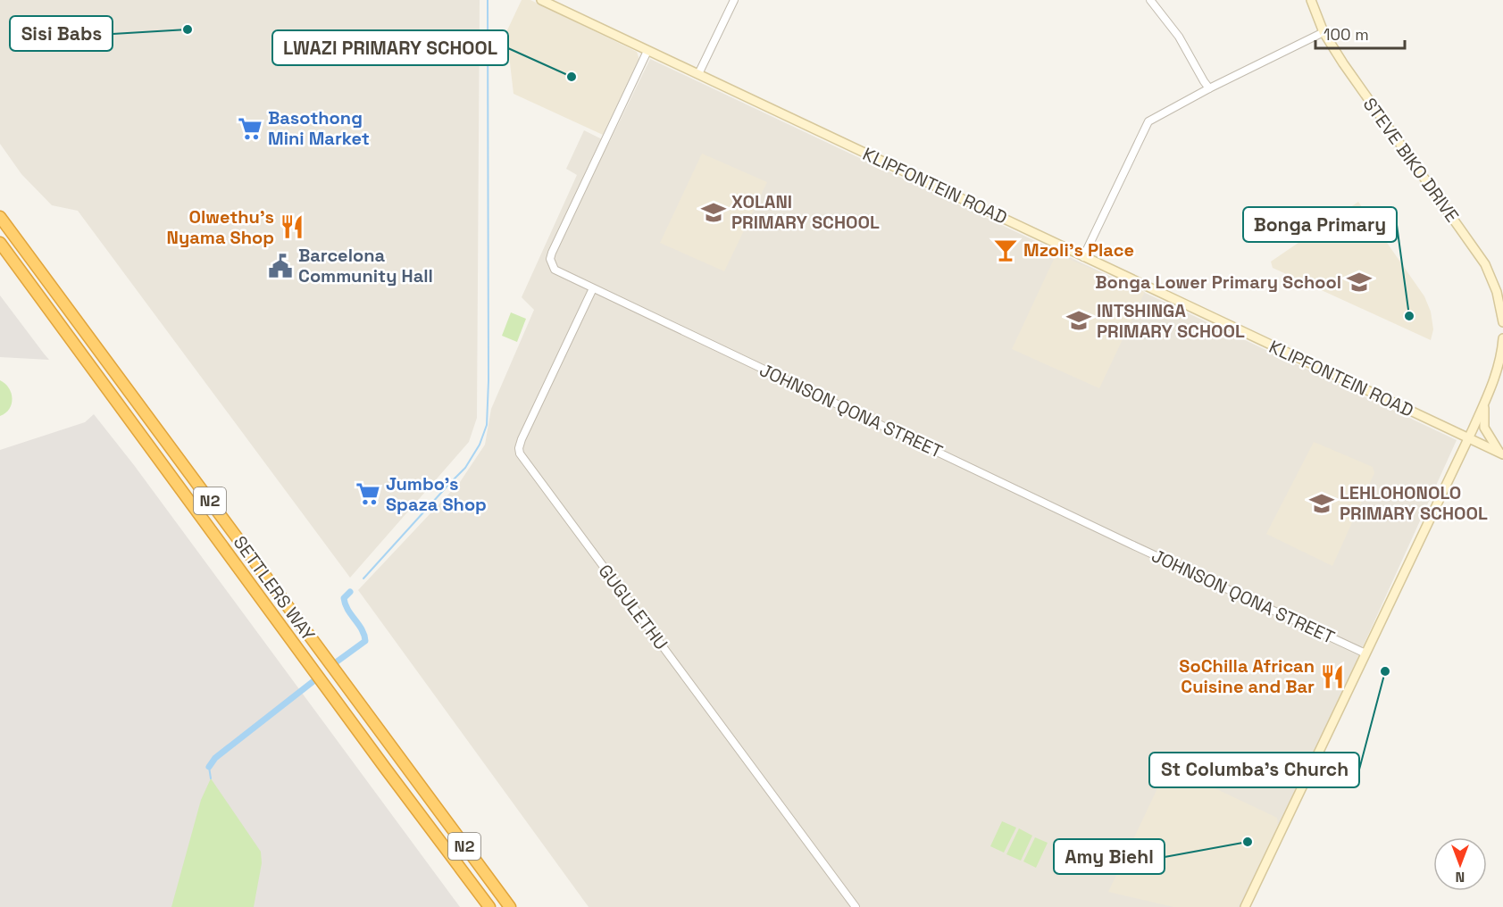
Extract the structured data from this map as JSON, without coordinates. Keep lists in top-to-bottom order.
{
  "streets": {
    "highway": ["N2", "SETTLERS WAY"],
    "main road": ["STEVE BIKO DRIVE", "KLIPFONTEIN ROAD"],
    "street": ["JOHNSON QONA STREET", "GUGULETHU"]
  },
  "crossings": [
    ["KLIPFONTEIN ROAD", "JOHNSON QONA STREET"],
    ["JOHNSON QONA STREET", "GUGULETHU"]
  ],
  "places": {
    "other": [
      "Sisi Babs",
      "LWAZI PRIMARY SCHOOL",
      "Bonga Primary",
      "St Columba's Church",
      "Amy Biehl"
    ],
    "supermarket": ["Basothong Mini Market", "Jumbo's Spaza Shop"],
    "school or university": [
      "XOLANI PRIMARY SCHOOL",
      "Bonga Lower Primary School",
      "INTSHINGA PRIMARY SCHOOL",
      "LEHLOHONOLO PRIMARY SCHOOL"
    ],
    "restaurant": ["Olwethu's Nyama Shop", "SoChilla African Cuisine and Bar"],
    "bar": ["Mzoli's Place"],
    "public building": ["Barcelona Community Hall"]
  },
  "scale_bar": "100 m",
  "north": "bottom"
}
